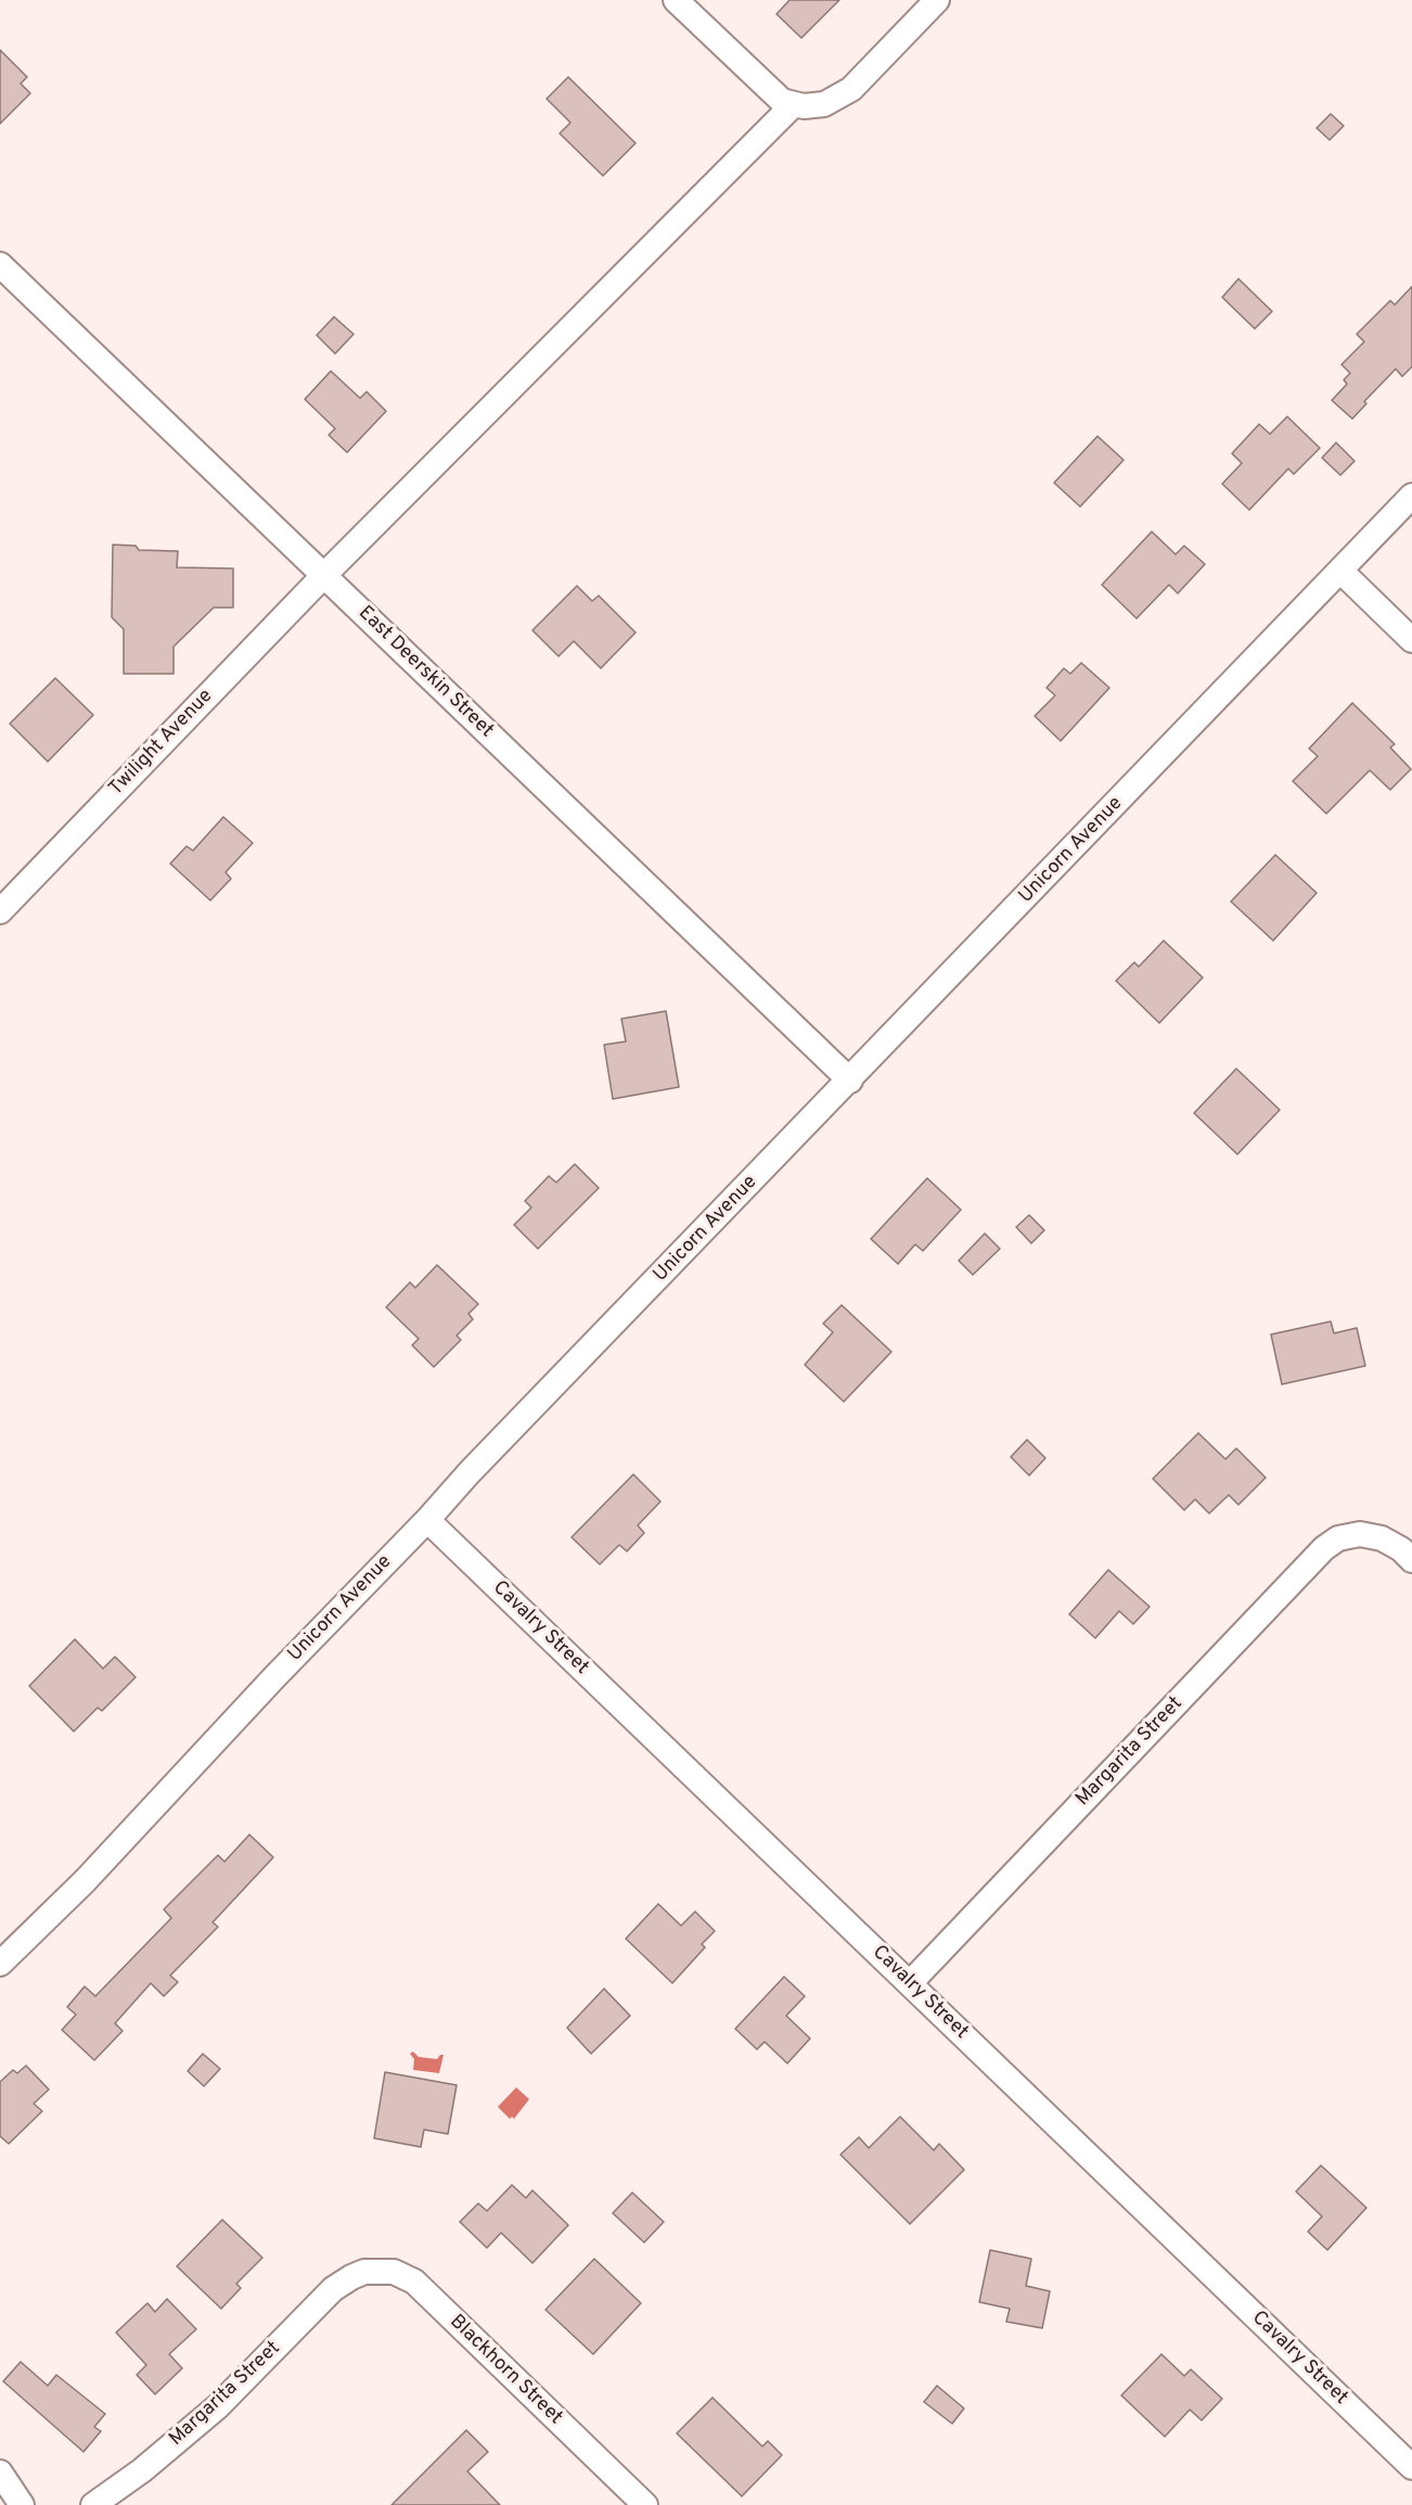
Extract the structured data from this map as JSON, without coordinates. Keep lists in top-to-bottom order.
{
  "streets": {
    "street": [
      "East Deerskin Street",
      "Twilight Avenue",
      "Unicorn Avenue",
      "Cavalry Street",
      "Margarita Street",
      "Blackhorn Street"
    ]
  },
  "crossings": [
    ["East Deerskin Street", "Twilight Avenue"],
    ["East Deerskin Street", "Unicorn Avenue"],
    ["Unicorn Avenue", "Cavalry Street"],
    ["Cavalry Street", "Margarita Street"],
    ["Margarita Street", "Blackhorn Street"]
  ]
}
